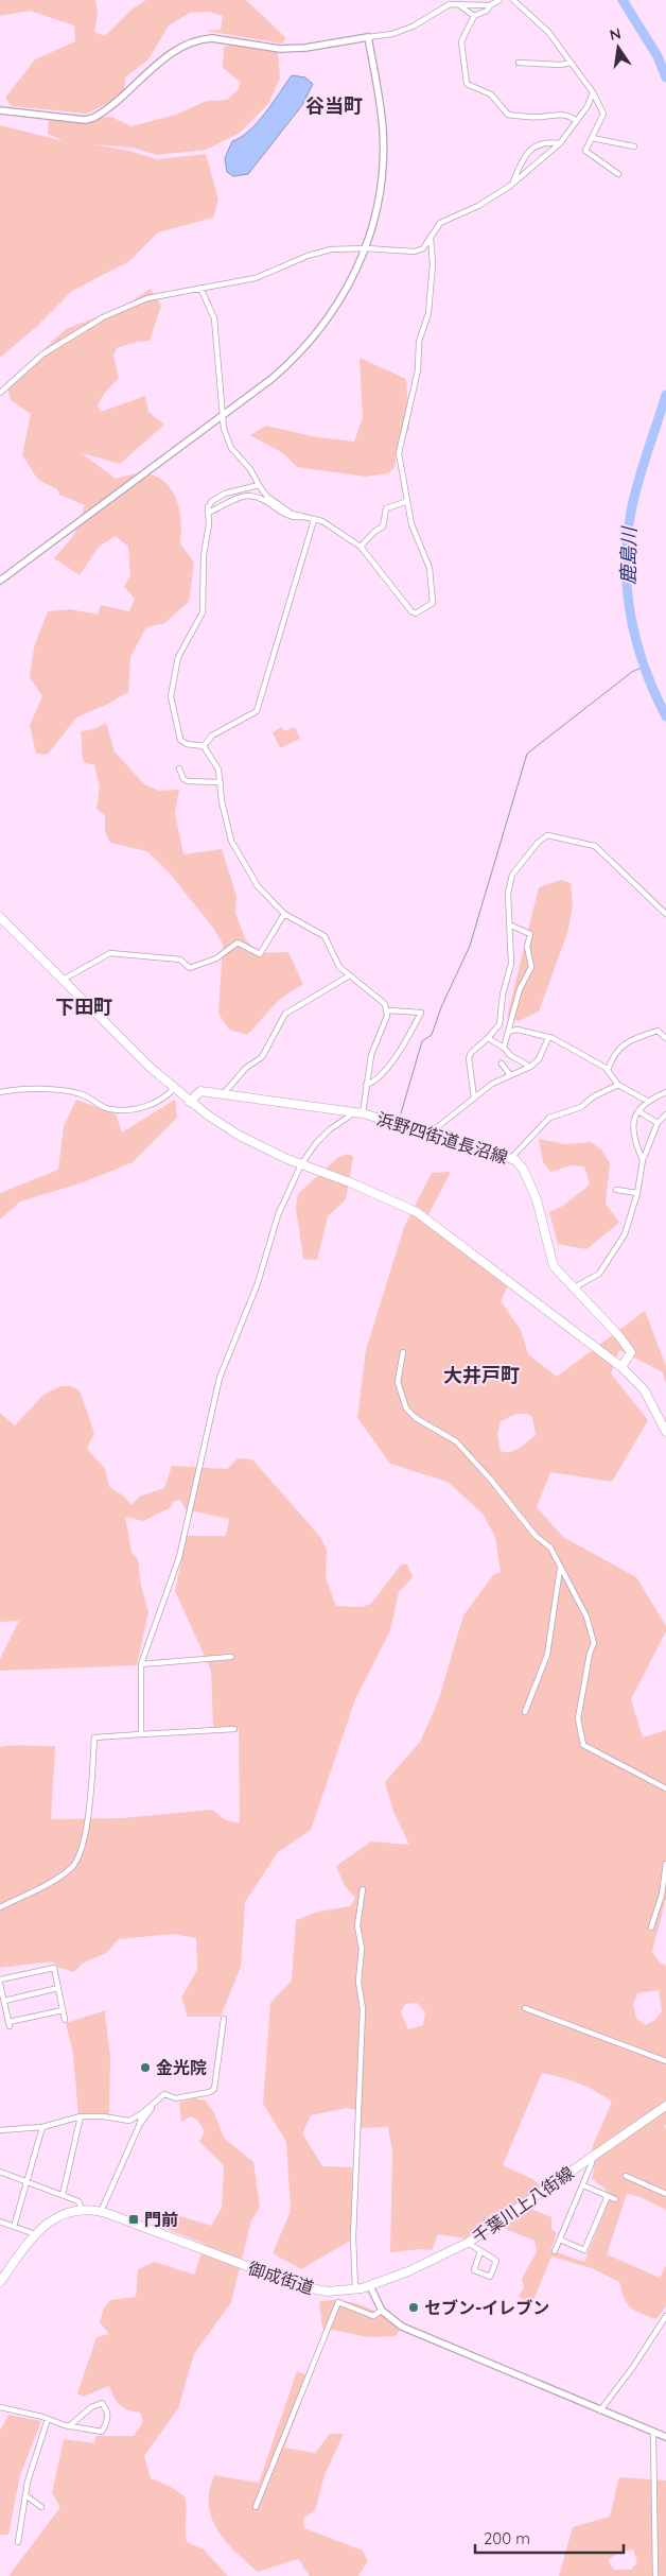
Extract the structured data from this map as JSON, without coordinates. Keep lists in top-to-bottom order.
{
  "streets": {
    "main road": ["浜野四街道長沼線", "千葉川上八街線", "御成街道"]
  },
  "crossings": [
    ["千葉川上八街線", "御成街道"]
  ],
  "districts": ["谷当町", "下田町", "大井戸町"],
  "water": ["鹿島川"],
  "places": {
    "other": ["金光院", "セブン-イレブン"],
    "transit": ["門前"]
  },
  "scale_bar": "200 m",
  "north": "top"
}
